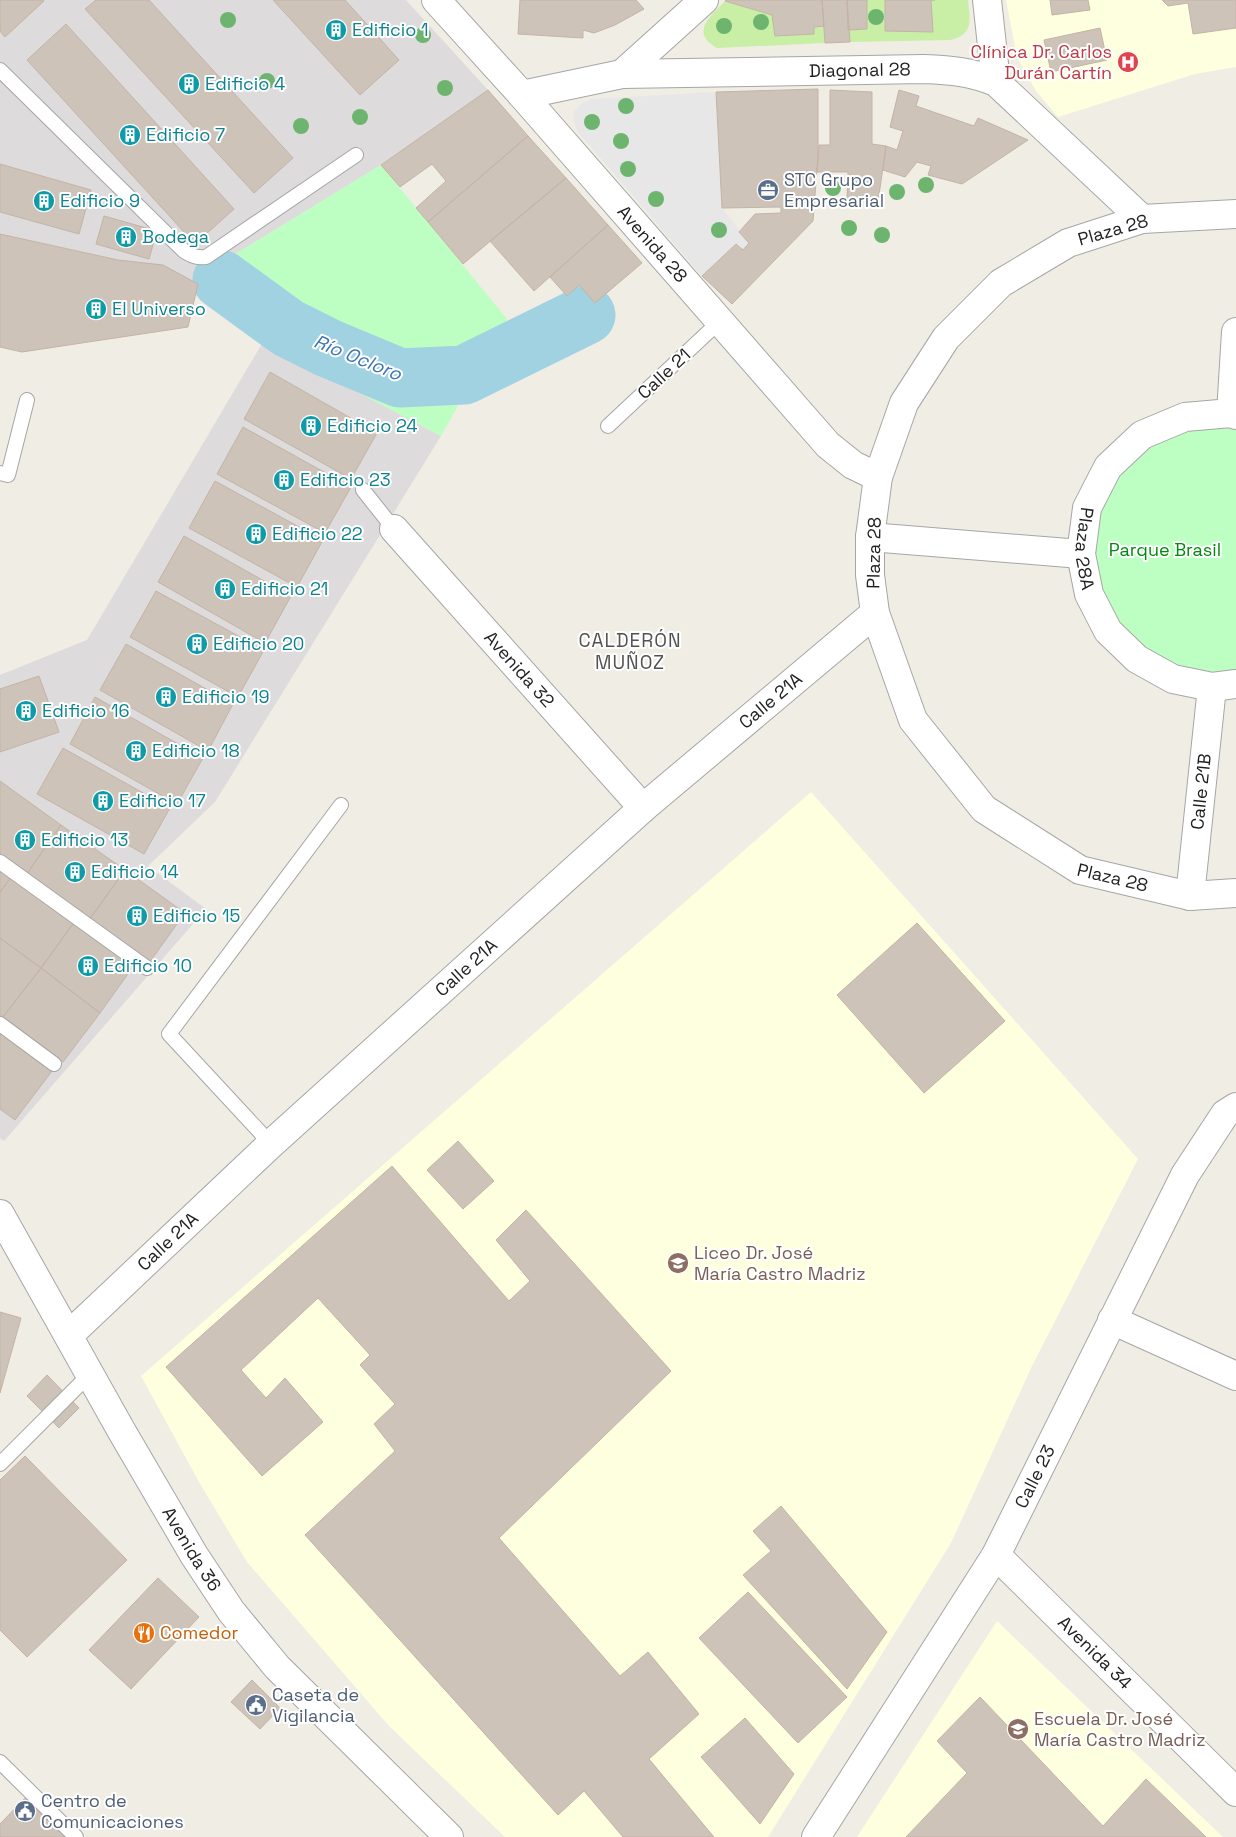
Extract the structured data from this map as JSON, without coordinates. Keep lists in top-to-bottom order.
{
  "streets": {
    "street": [
      "Diagonal 28",
      "Plaza 28",
      "Avenida 28",
      "Plaza 28A",
      "Avenida 32",
      "Calle 21A",
      "Calle 21B",
      "Calle 23",
      "Avenida 36",
      "Avenida 34"
    ],
    "lane": ["Calle 21"]
  },
  "crossings": [
    ["Diagonal 28", "Plaza 28"],
    ["Diagonal 28", "Avenida 28"],
    ["Plaza 28", "Avenida 28"],
    ["Plaza 28", "Calle 21A"],
    ["Plaza 28", "Calle 21B"],
    ["Avenida 28", "Calle 21"],
    ["Plaza 28A", "Calle 21B"],
    ["Avenida 32", "Calle 21A"],
    ["Calle 21A", "Avenida 36"],
    ["Calle 23", "Avenida 34"]
  ],
  "districts": ["CALDERÓN MUÑOZ"],
  "water": ["Río Ocloro"],
  "parks": ["Parque Brasil"],
  "places": {
    "building": [
      "Edificio 1",
      "Edificio 4",
      "Edificio 7",
      "Edificio 9",
      "Bodega",
      "El Universo",
      "Edificio 24",
      "Edificio 23",
      "Edificio 22",
      "Edificio 21",
      "Edificio 20",
      "Edificio 19",
      "Edificio 16",
      "Edificio 18",
      "Edificio 17",
      "Edificio 13",
      "Edificio 14",
      "Edificio 15",
      "Edificio 10"
    ],
    "hospital": ["Clínica Dr. Carlos Durán Cartín"],
    "office": ["STC Grupo Empresarial"],
    "school or university": ["Liceo Dr. José María Castro Madriz", "Escuela Dr. José María Castro Madriz"],
    "restaurant": ["Comedor"],
    "public building": ["Caseta de Vigilancia", "Centro de Comunicaciones"]
  }
}
